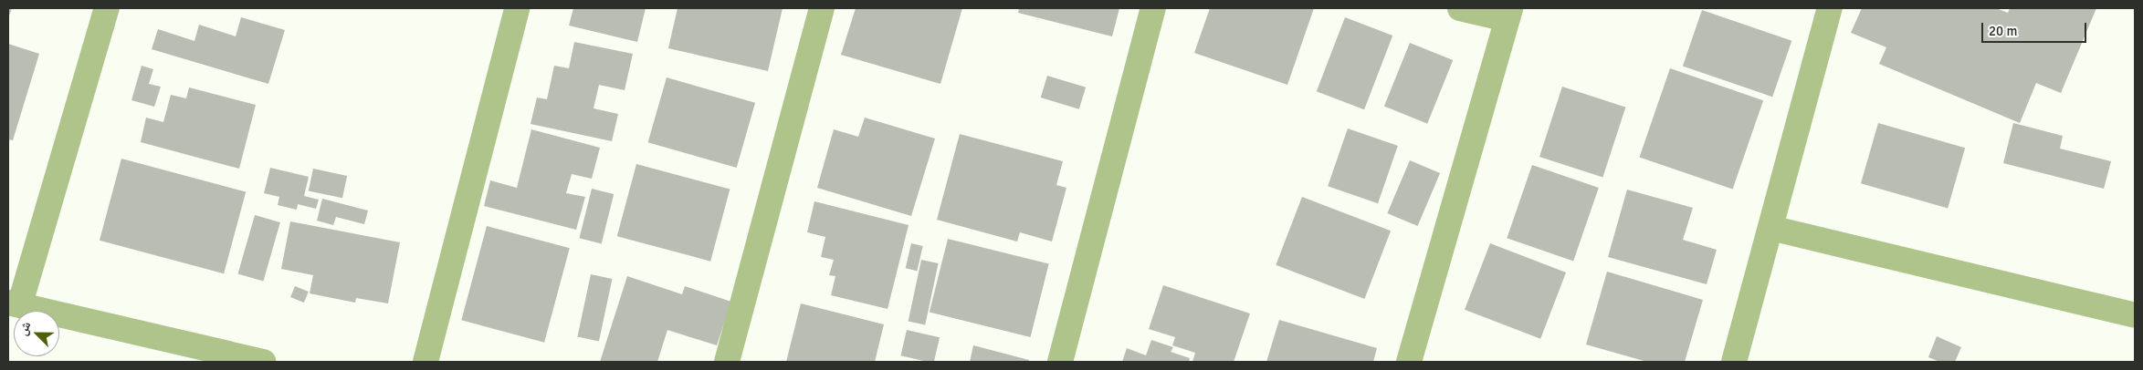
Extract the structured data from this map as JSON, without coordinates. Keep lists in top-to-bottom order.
{
  "scale_bar": "20 m",
  "north": "top left"
}
